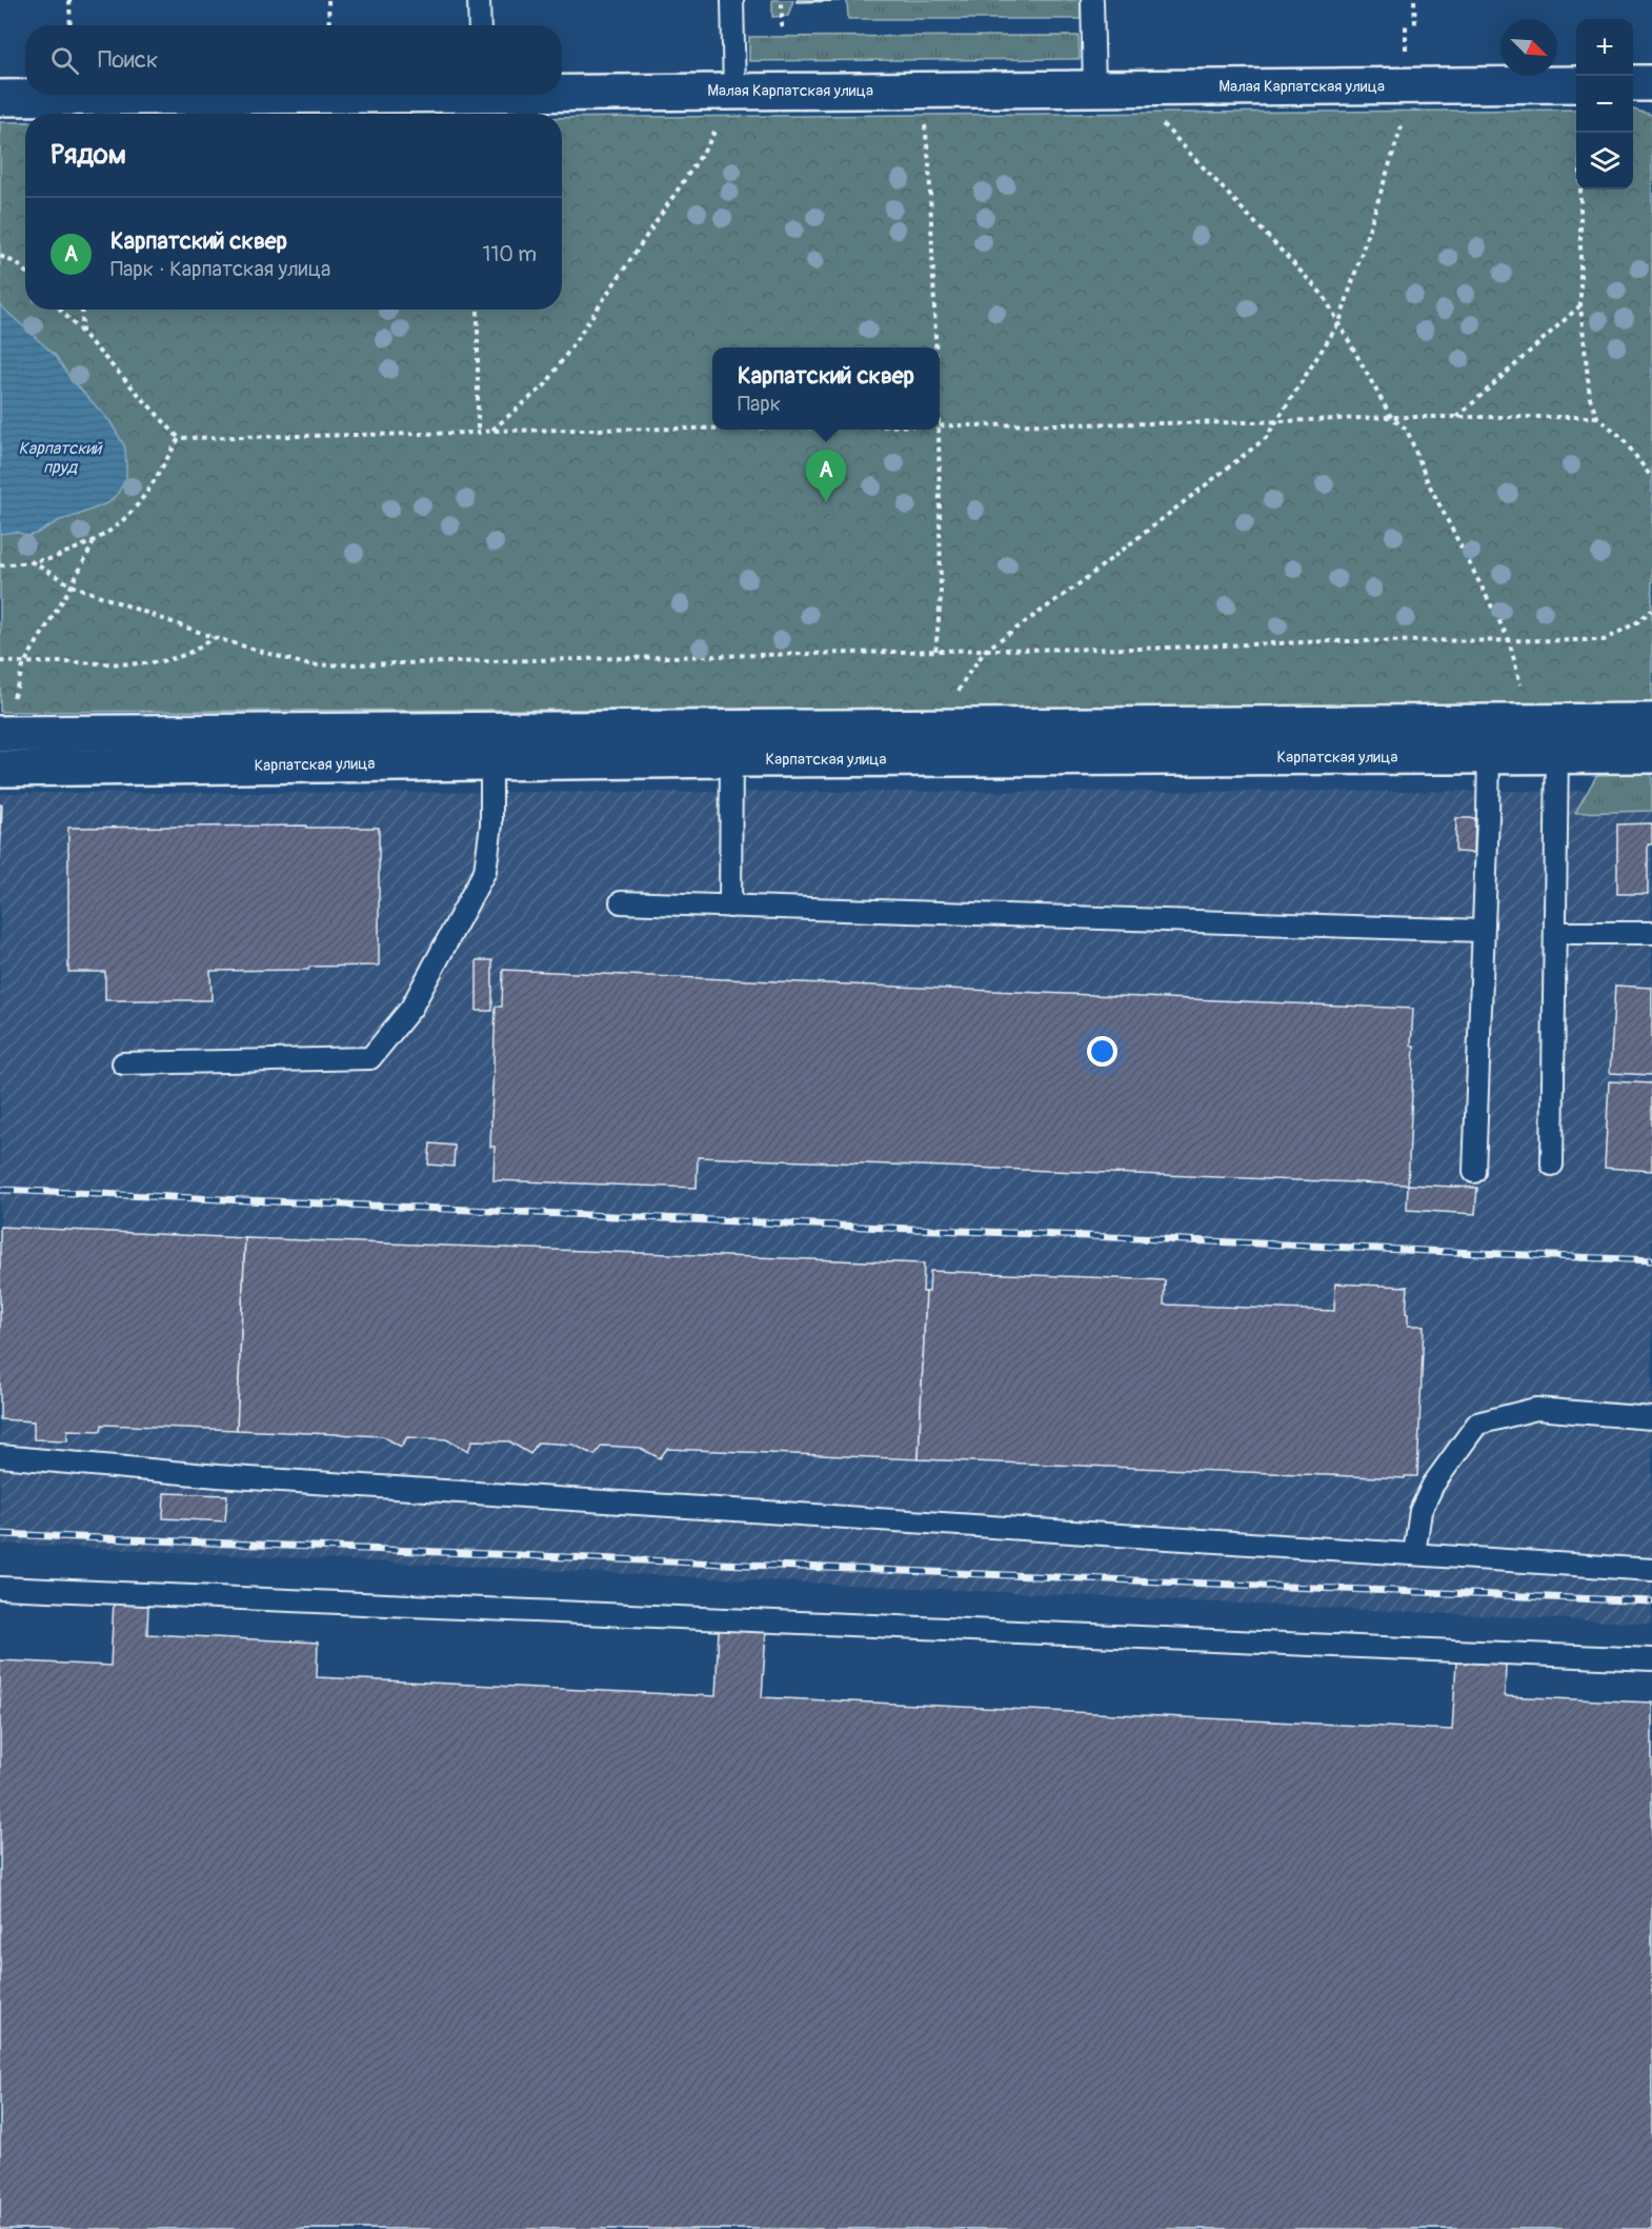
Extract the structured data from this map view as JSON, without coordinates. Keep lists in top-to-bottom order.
{
  "streets": {
    "street": ["Малая Карпатская улица", "Карпатская улица"]
  },
  "water": ["Карпатский пруд"],
  "north": "bottom right",
  "page": {
    "map_buttons": ["+", "−"],
    "search": "Поиск",
    "heading": "Рядом",
    "list": [
      {
        "mark": "A",
        "name": "Карпатский сквер",
        "note": "Парк · Карпатская улица",
        "value": "110 m"
      }
    ],
    "popup": ["Карпатский сквер", "Парк"],
    "pins": "A"
  }
}
